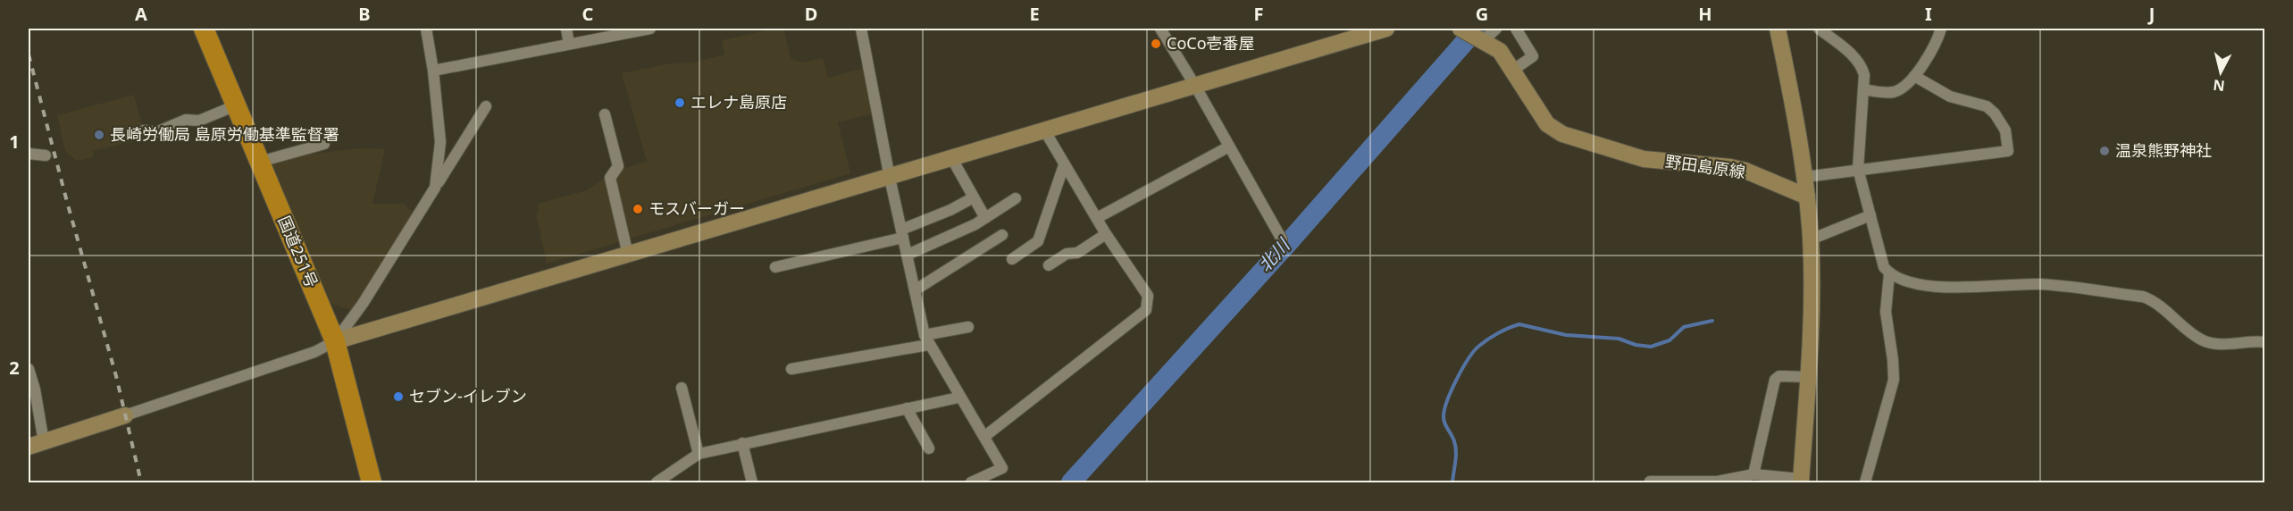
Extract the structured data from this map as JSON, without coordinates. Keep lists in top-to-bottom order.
{
  "streets": {
    "highway": ["国道251号"],
    "street": ["野田島原線"]
  },
  "water": ["北川"],
  "places": [
    "CoCo壱番屋",
    "エレナ島原店",
    "長崎労働局 島原労働基準監督署",
    "温泉熊野神社",
    "モスバーガー",
    "セブン-イレブン"
  ],
  "north": "bottom",
  "grid": {
    "columns": [
      "A",
      "B",
      "C",
      "D",
      "E",
      "F",
      "G",
      "H",
      "I",
      "J"
    ],
    "rows": ["1", "2"]
  }
}
